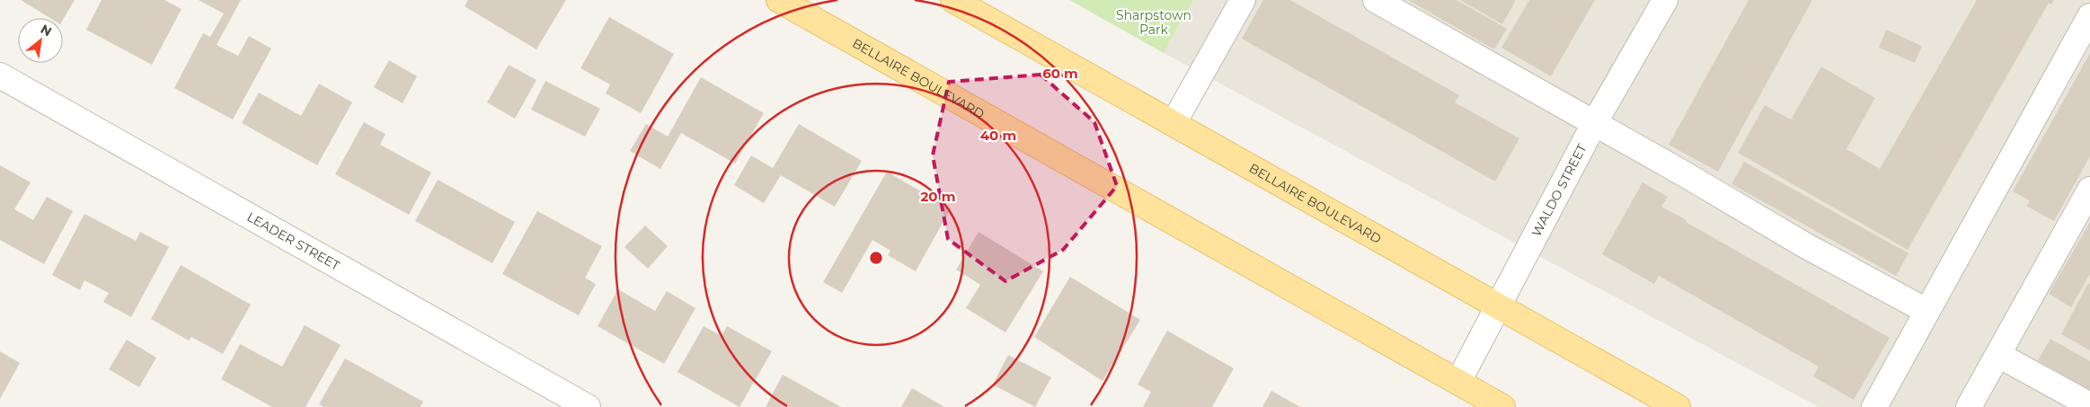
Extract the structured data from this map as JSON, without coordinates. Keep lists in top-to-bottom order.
{
  "streets": {
    "main road": ["BELLAIRE BOULEVARD"],
    "street": ["WALDO STREET", "LEADER STREET"]
  },
  "crossings": [
    ["BELLAIRE BOULEVARD", "WALDO STREET"]
  ],
  "parks": ["Sharpstown Park"],
  "north": "top right",
  "rings": ["60 m", "40 m", "20 m"]
}
